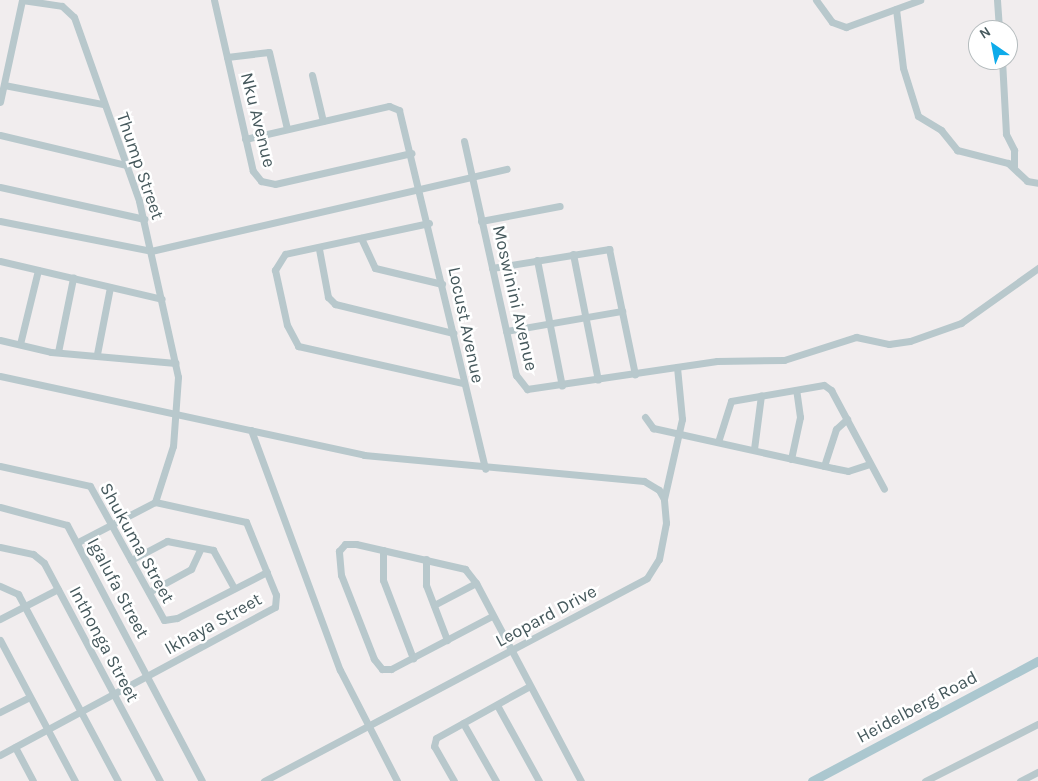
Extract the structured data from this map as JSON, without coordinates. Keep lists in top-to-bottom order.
{
  "streets": {
    "main road": ["Heidelberg Road"],
    "street": [
      "Nku Avenue",
      "Thump Street",
      "Moswinini Avenue",
      "Locust Avenue",
      "Shukuma Street",
      "Igalufa Street",
      "Leopard Drive",
      "Ikhaya Street",
      "Inthonga Street"
    ]
  },
  "crossings": [
    ["Nku Avenue", "Locust Avenue"],
    ["Thump Street", "Ikhaya Street"],
    ["Moswinini Avenue", "Leopard Drive"],
    ["Shukuma Street", "Ikhaya Street"],
    ["Igalufa Street", "Ikhaya Street"],
    ["Ikhaya Street", "Inthonga Street"]
  ],
  "north": "top left"
}
